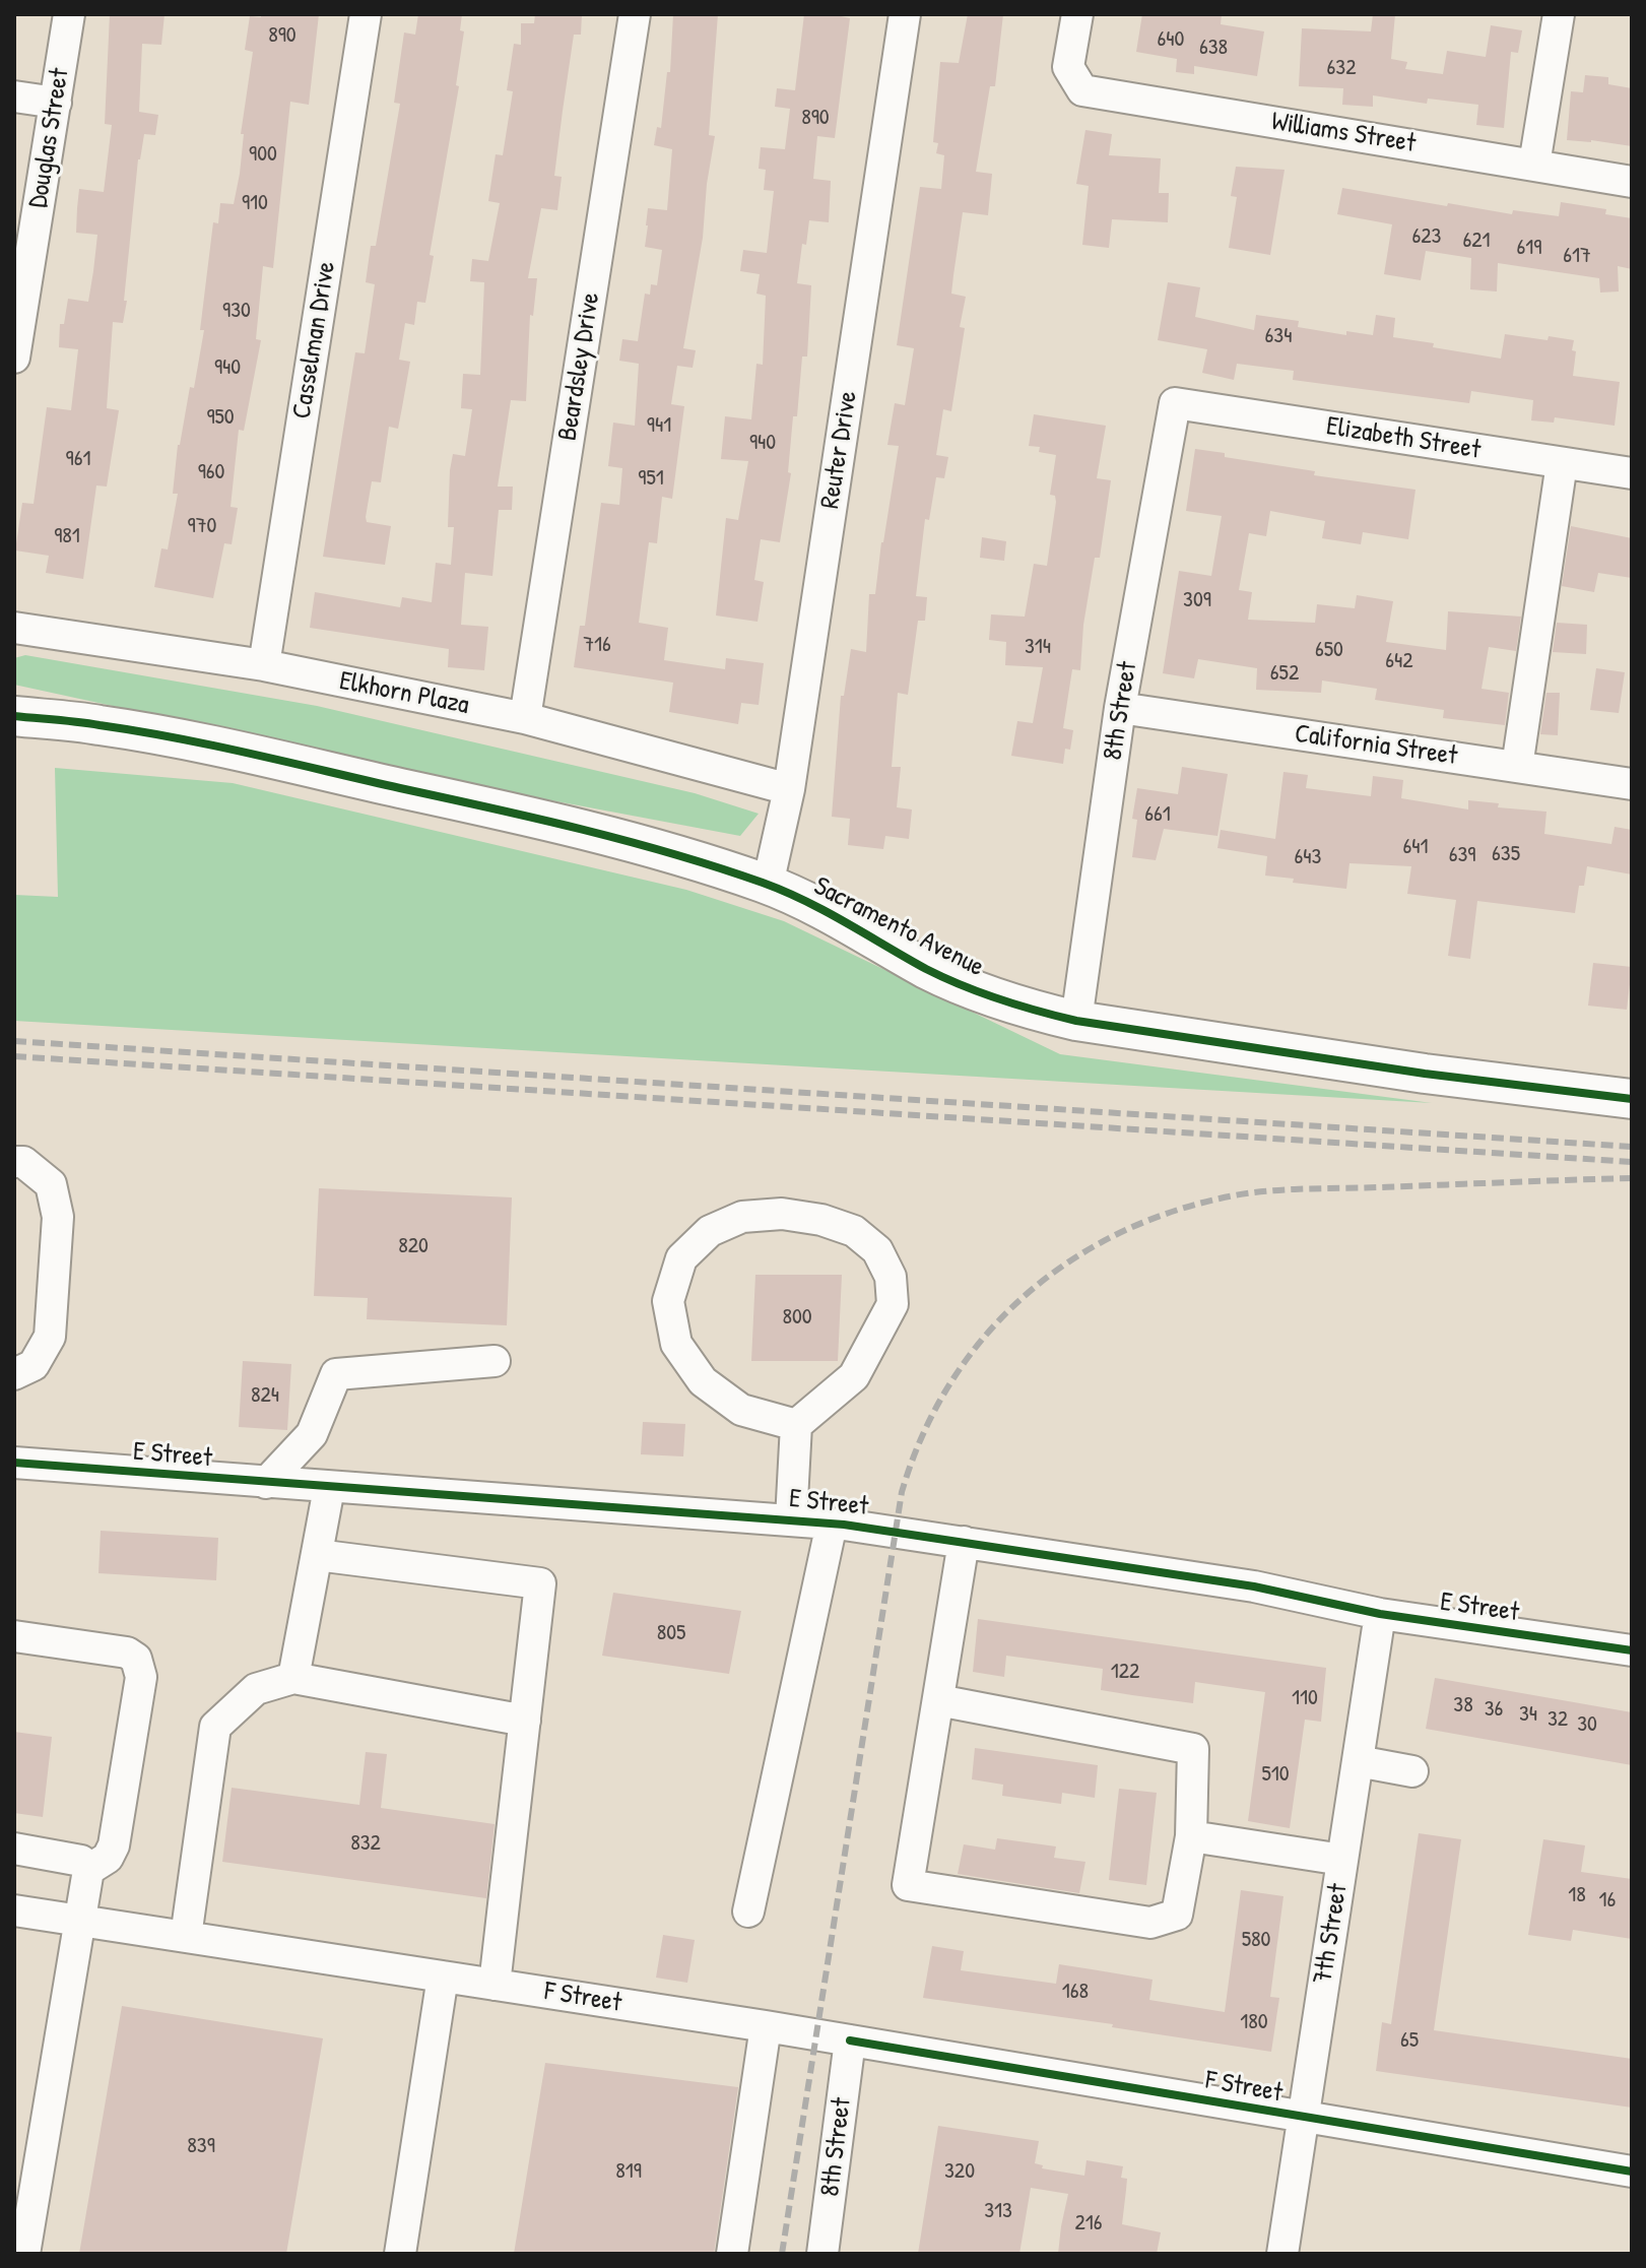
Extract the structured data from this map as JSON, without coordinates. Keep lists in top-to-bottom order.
{
  "streets": {
    "main road": ["Sacramento Avenue"],
    "street": [
      "Williams Street",
      "Douglas Street",
      "Casselman Drive",
      "Beardsley Drive",
      "Elizabeth Street",
      "Reuter Drive",
      "Elkhorn Plaza",
      "8th Street",
      "California Street",
      "E Street",
      "7th Street",
      "F Street"
    ]
  },
  "crossings": [
    ["Casselman Drive", "Elkhorn Plaza"],
    ["Beardsley Drive", "Elkhorn Plaza"],
    ["Elizabeth Street", "8th Street"],
    ["Reuter Drive", "Elkhorn Plaza"],
    ["Reuter Drive", "Sacramento Avenue"],
    ["8th Street", "California Street"],
    ["8th Street", "Sacramento Avenue"],
    ["8th Street", "F Street"],
    ["E Street", "7th Street"],
    ["7th Street", "F Street"]
  ],
  "house_numbers": [
    "890",
    "640",
    "638",
    "632",
    "890",
    "900",
    "910",
    "623",
    "621",
    "619",
    "617",
    "930",
    "634",
    "940",
    "950",
    "941",
    "940",
    "961",
    "960",
    "951",
    "970",
    "981",
    "309",
    "716",
    "314",
    "650",
    "642",
    "652",
    "661",
    "641",
    "635",
    "639",
    "643",
    "820",
    "800",
    "824",
    "805",
    "122",
    "110",
    "38",
    "36",
    "34",
    "32",
    "30",
    "510",
    "832",
    "18",
    "16",
    "580",
    "168",
    "180",
    "65",
    "839",
    "819",
    "320",
    "313",
    "216"
  ]
}
